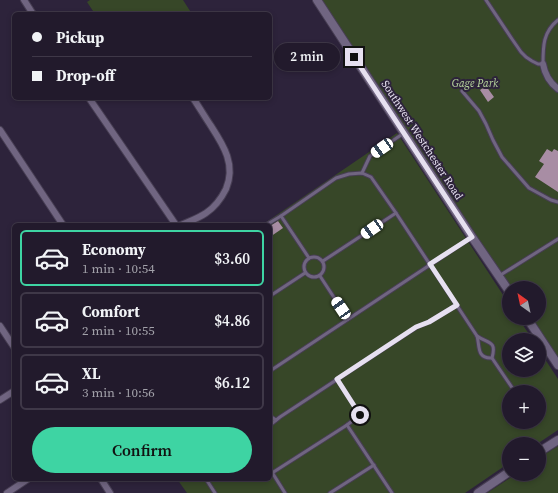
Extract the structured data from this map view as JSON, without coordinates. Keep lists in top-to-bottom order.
{
  "streets": {
    "street": ["Southwest Westchester Road"]
  },
  "parks": ["Gage Park"],
  "north": "top left",
  "page": {
    "banner": ["Pickup", "Drop-off"],
    "bubble": "2 min",
    "list": [
      {
        "name": "Economy",
        "note": "1 min · 10:54",
        "value": "$3.60"
      },
      {
        "name": "Comfort",
        "note": "2 min · 10:55",
        "value": "$4.86"
      },
      {
        "name": "XL",
        "note": "3 min · 10:56",
        "value": "$6.12"
      }
    ],
    "map_buttons": ["+", "−"],
    "buttons": "Confirm"
  }
}
